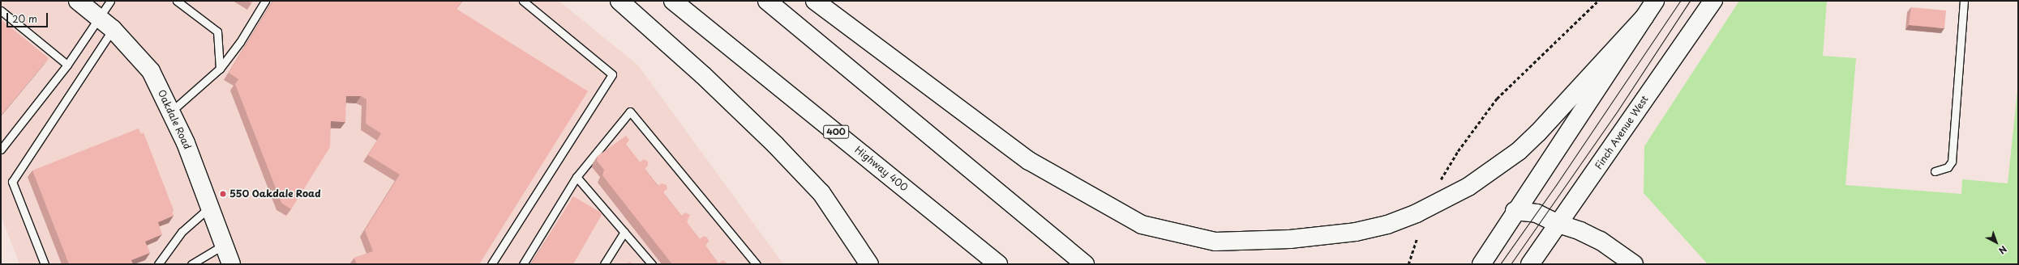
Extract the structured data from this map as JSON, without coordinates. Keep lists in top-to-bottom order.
{
  "streets": {
    "main road": [
      "Oakdale Road",
      "400",
      "Finch Avenue West",
      "Highway 400"
    ]
  },
  "places": ["550 Oakdale Road"],
  "scale_bar": "20 m",
  "north": "bottom right"
}
